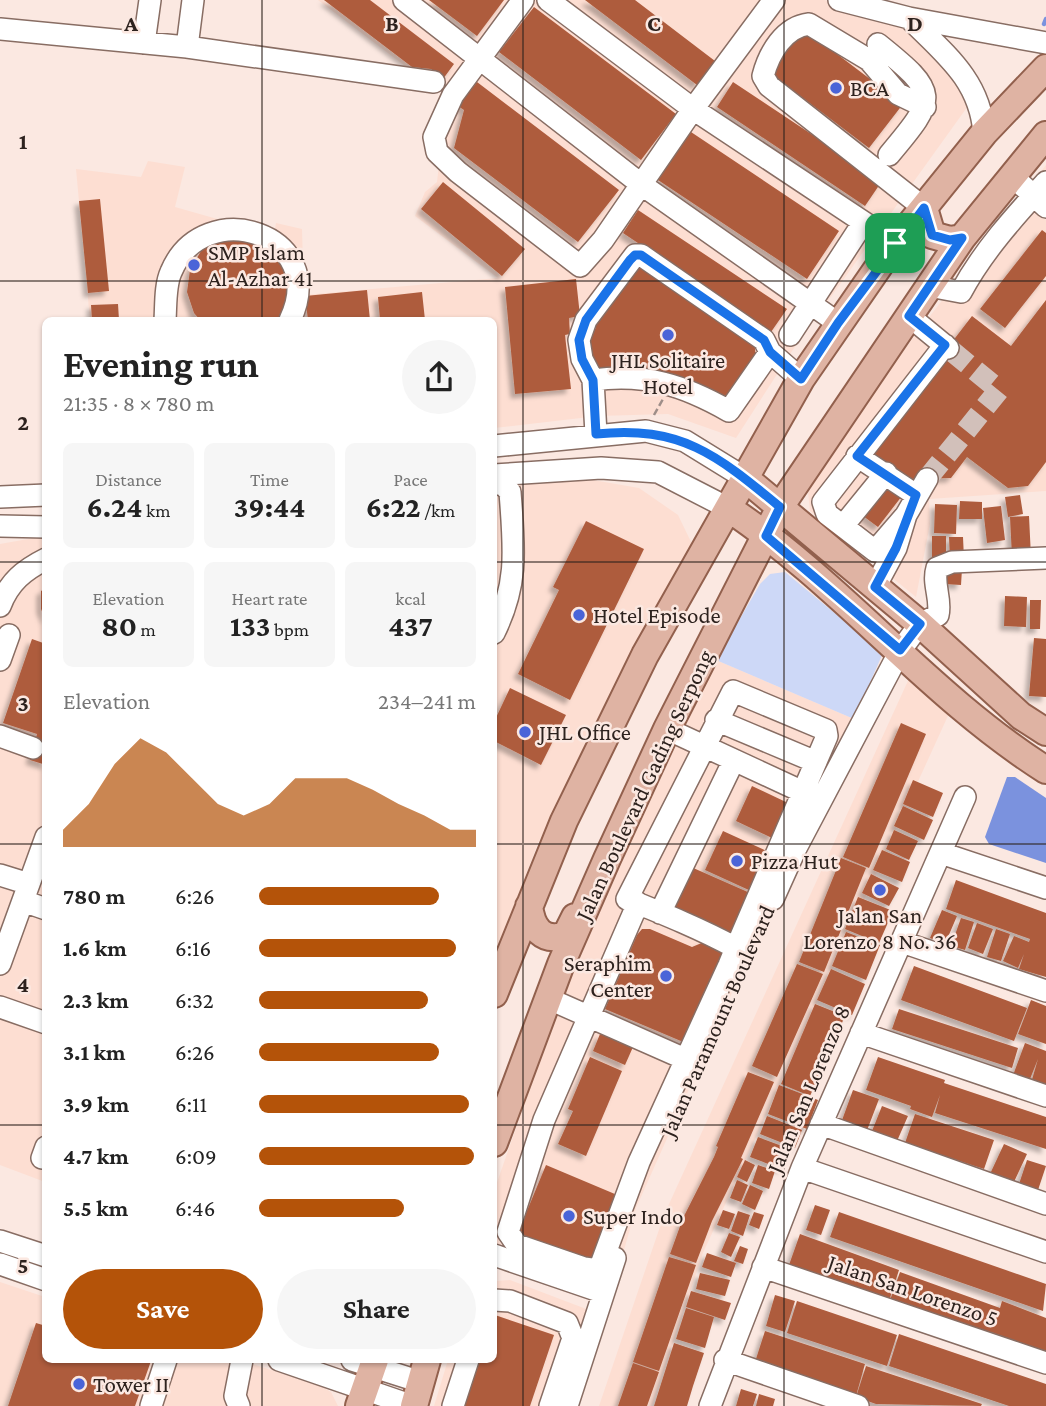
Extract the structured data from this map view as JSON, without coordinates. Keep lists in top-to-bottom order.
{
  "streets": {
    "main road": ["Jalan Boulevard Gading Serpong"],
    "street": ["Jalan Paramount Boulevard", "Jalan San Lorenzo 8", "Jalan San Lorenzo 5"]
  },
  "crossings": [
    ["Jalan San Lorenzo 8", "Jalan San Lorenzo 5"]
  ],
  "places": [
    "BCA",
    "SMP Islam Al-Azhar 41",
    "JHL Solitaire Hotel",
    "Hotel Episode",
    "JHL Office",
    "Pizza Hut",
    "Jalan San Lorenzo 8 No. 36",
    "Seraphim Center",
    "Super Indo",
    "Tower II"
  ],
  "page": {
    "heading": ["Evening run", "21:35 · 8 × 780 m"],
    "stats": [
      ["Distance", "6.24 km"],
      ["Time", "39:44"],
      ["Pace", "6:22 /km"],
      ["Elevation", "80 m"],
      ["Heart rate", "133 bpm"],
      ["kcal", "437"]
    ],
    "chart": ["Elevation", "234–241 m"],
    "list": [
      {
        "name": "780 m",
        "note": "6:26"
      },
      {
        "name": "1.6 km",
        "note": "6:16"
      },
      {
        "name": "2.3 km",
        "note": "6:32"
      },
      {
        "name": "3.1 km",
        "note": "6:26"
      },
      {
        "name": "3.9 km",
        "note": "6:11"
      },
      {
        "name": "4.7 km",
        "note": "6:09"
      },
      {
        "name": "5.5 km",
        "note": "6:46"
      }
    ],
    "buttons": ["Save", "Share"]
  },
  "grid": {
    "columns": [
      "A",
      "B",
      "C",
      "D"
    ],
    "rows": [
      "1",
      "2",
      "3",
      "4",
      "5"
    ]
  }
}
